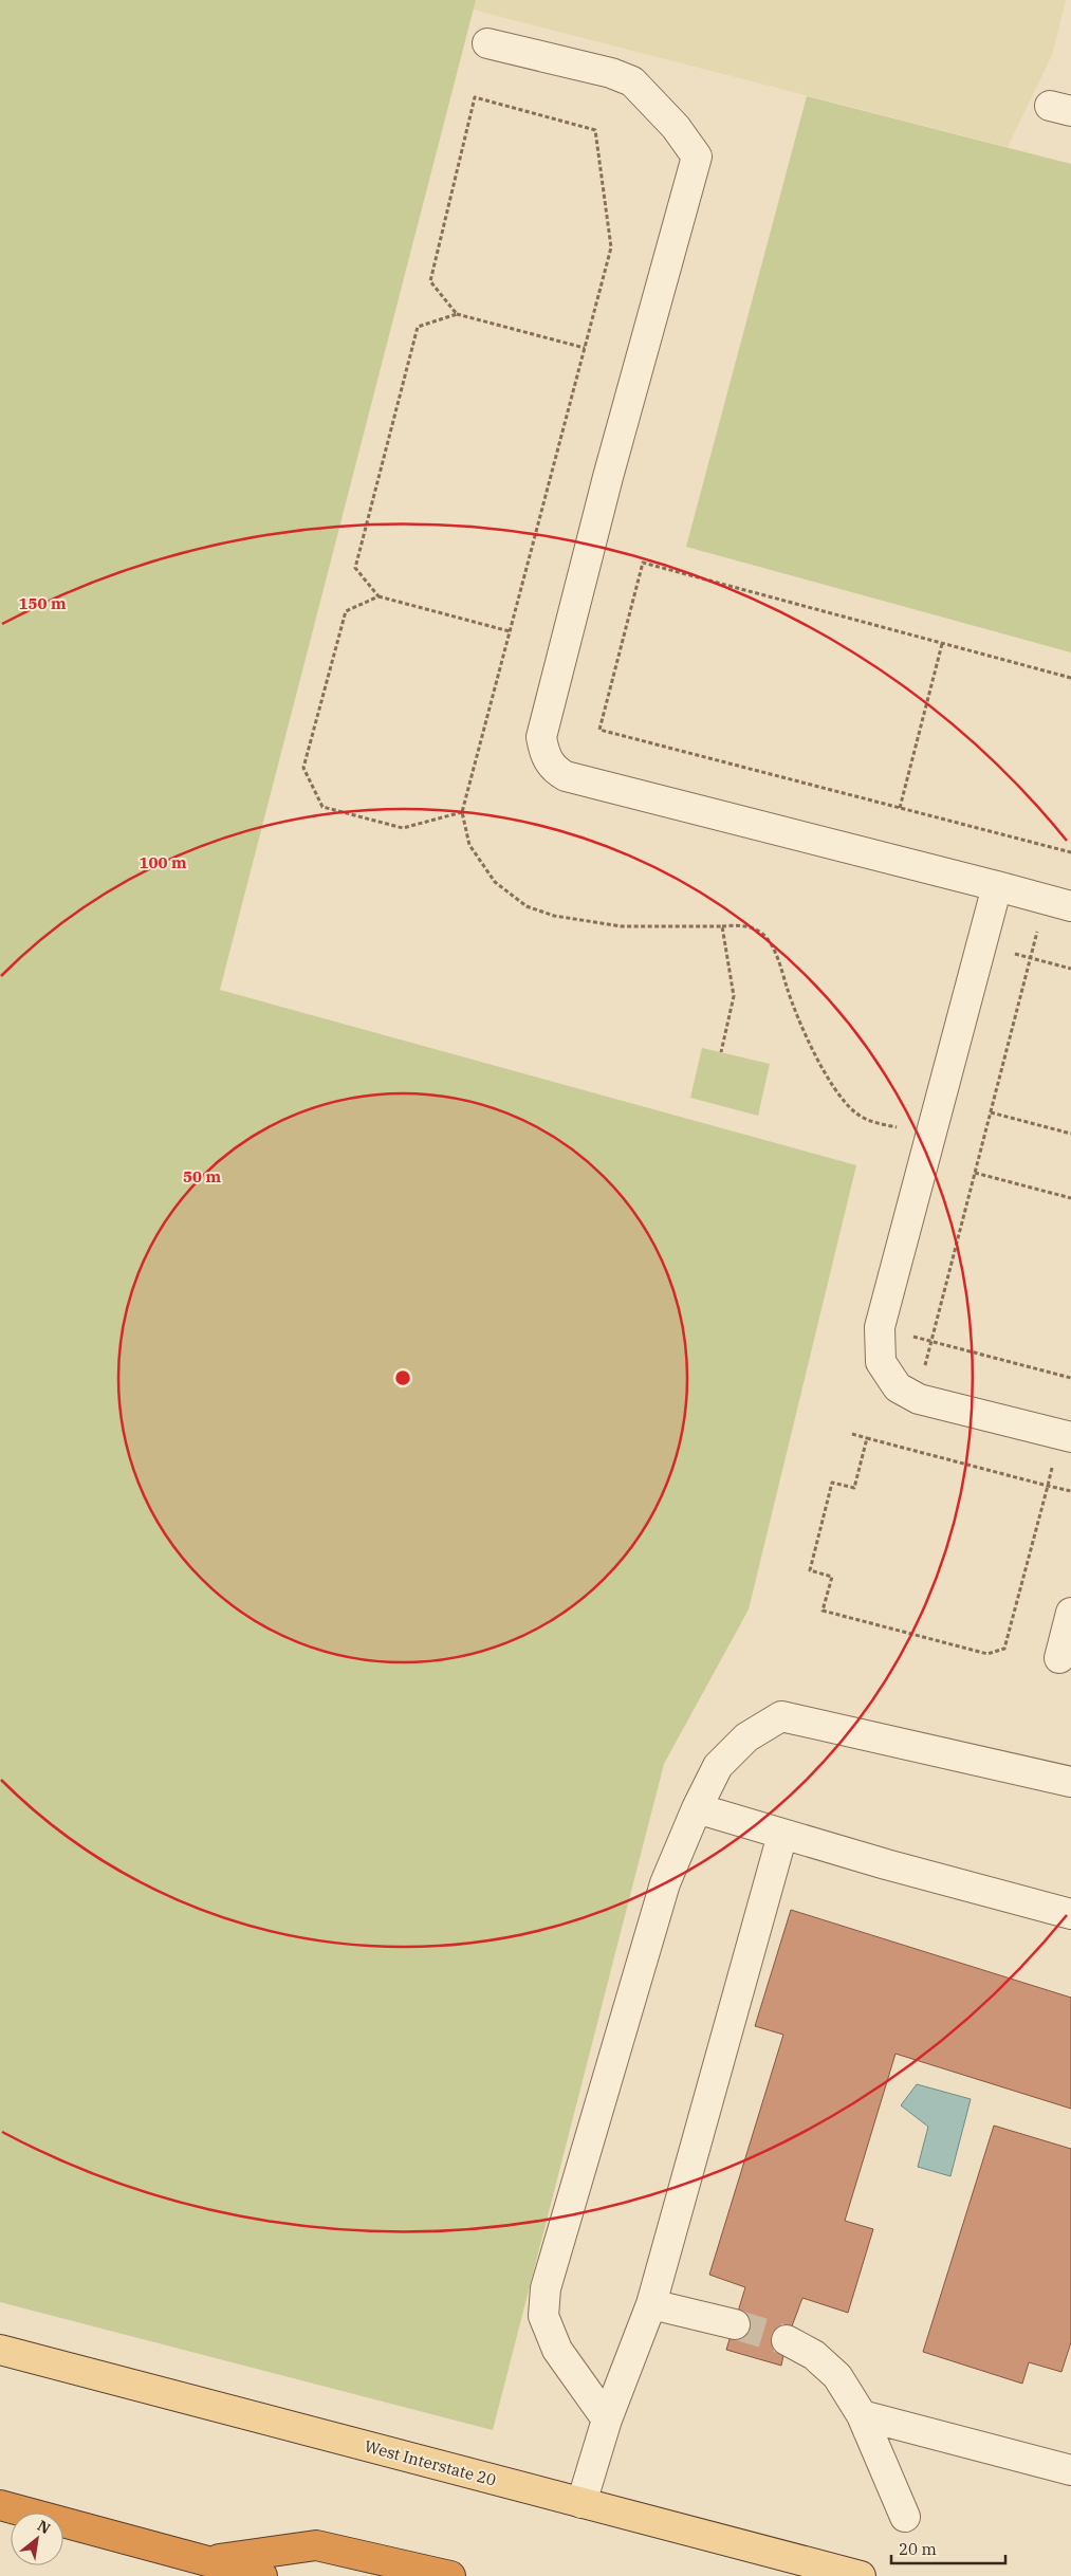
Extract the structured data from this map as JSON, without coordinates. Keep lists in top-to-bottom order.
{
  "streets": {
    "main road": ["West Interstate 20"]
  },
  "scale_bar": "20 m",
  "north": "top right",
  "rings": ["150 m", "100 m", "50 m"]
}
